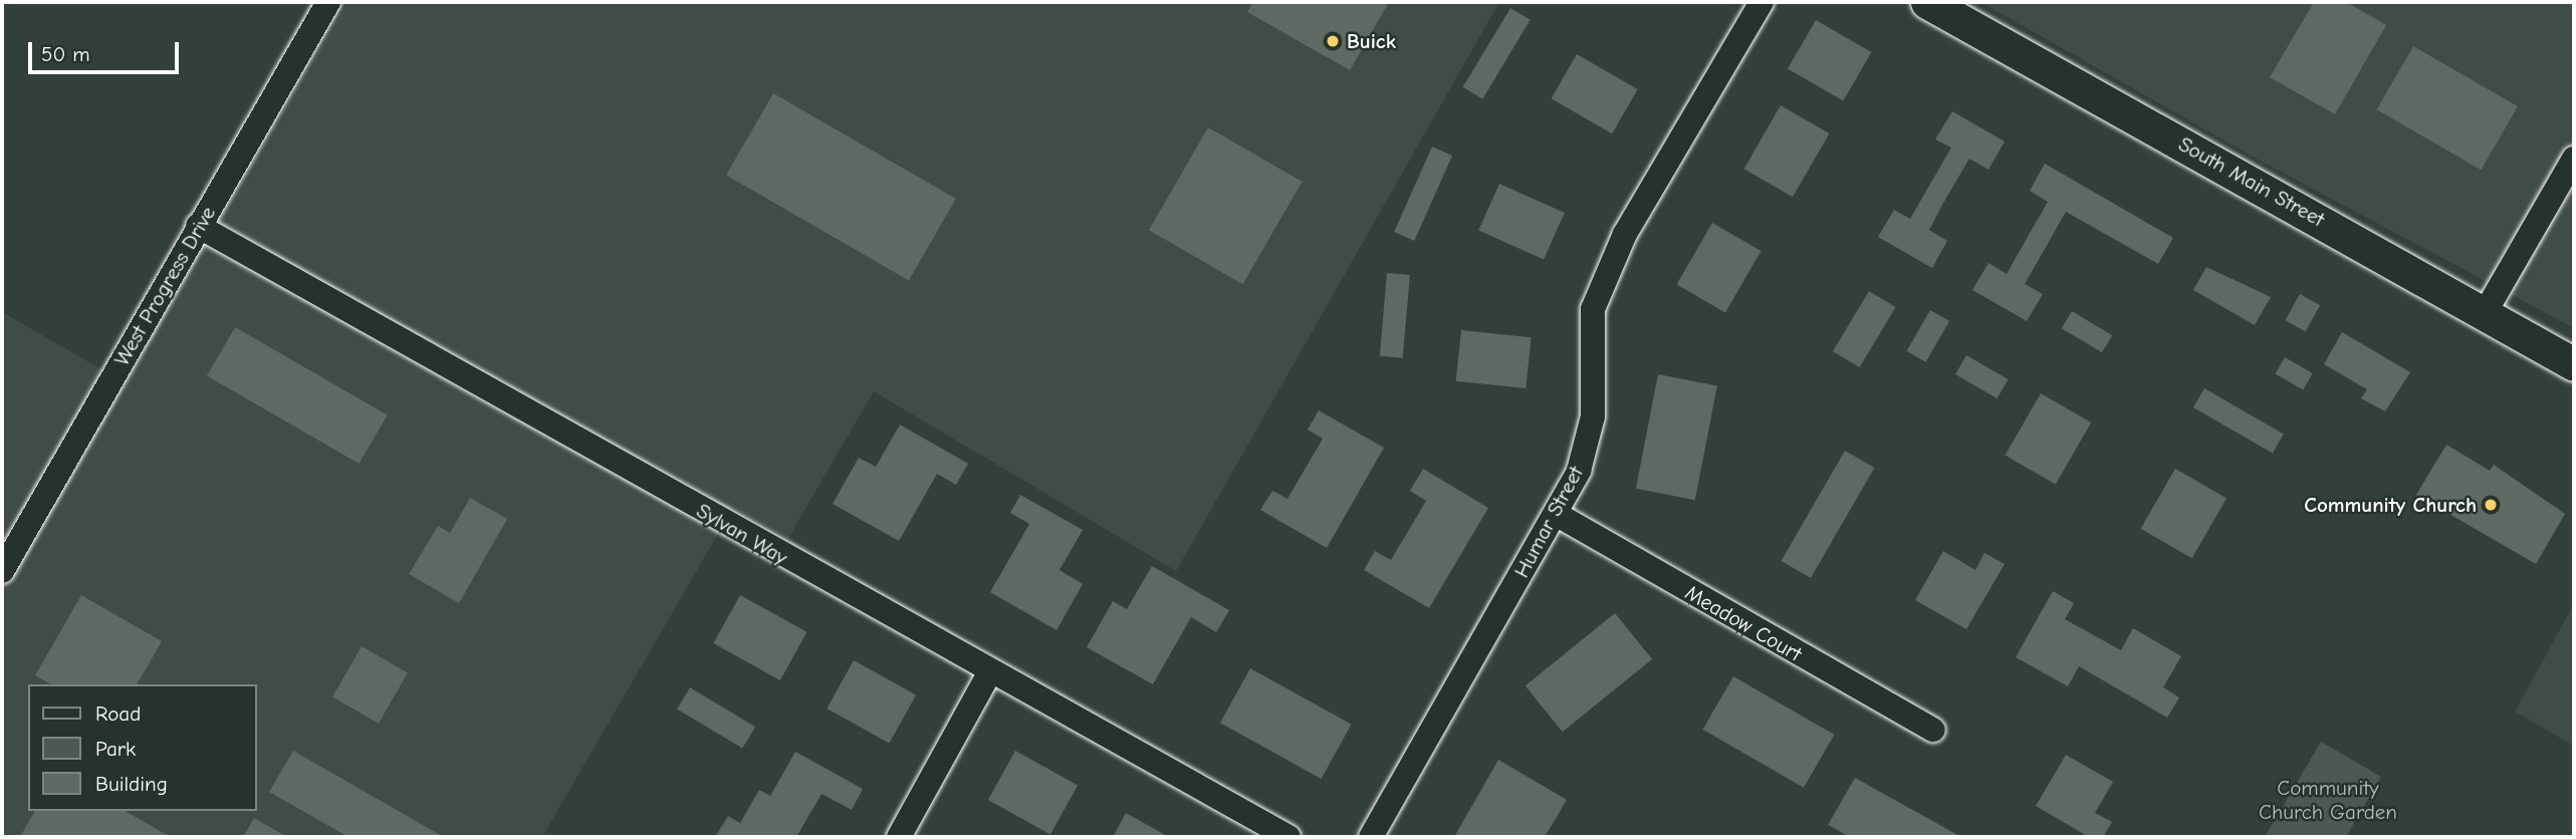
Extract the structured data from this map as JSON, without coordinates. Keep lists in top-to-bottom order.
{
  "streets": {
    "main road": ["South Main Street"],
    "street": [
      "West Progress Drive",
      "Humar Street",
      "Sylvan Way",
      "Meadow Court"
    ]
  },
  "crossings": [
    ["West Progress Drive", "Sylvan Way"],
    ["Humar Street", "Meadow Court"]
  ],
  "parks": ["Community Church Garden"],
  "places": ["Buick", "Community Church"],
  "legend": ["Road", "Park", "Building"],
  "scale_bar": "50 m"
}
